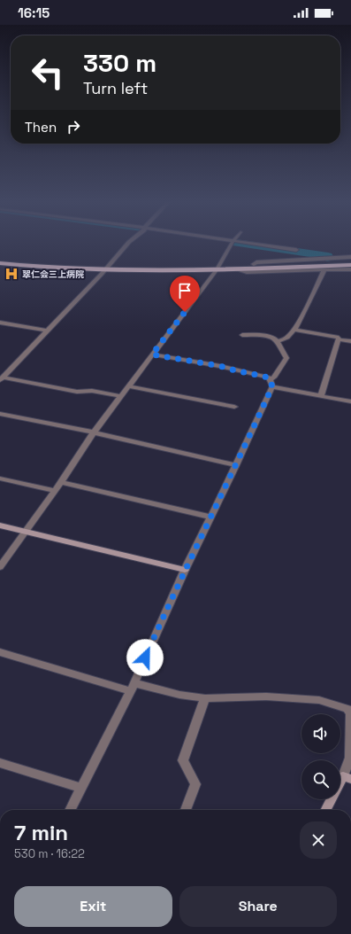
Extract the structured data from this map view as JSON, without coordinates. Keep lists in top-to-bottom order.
{
  "places": {
    "hospital": ["翠仁会三上病院"]
  },
  "page": {
    "status": "16:15",
    "turn": ["330 m", "Turn left"],
    "then": "Then",
    "heading": ["7 min", "530 m · 16:22"],
    "buttons": ["Exit", "Share"]
  }
}
